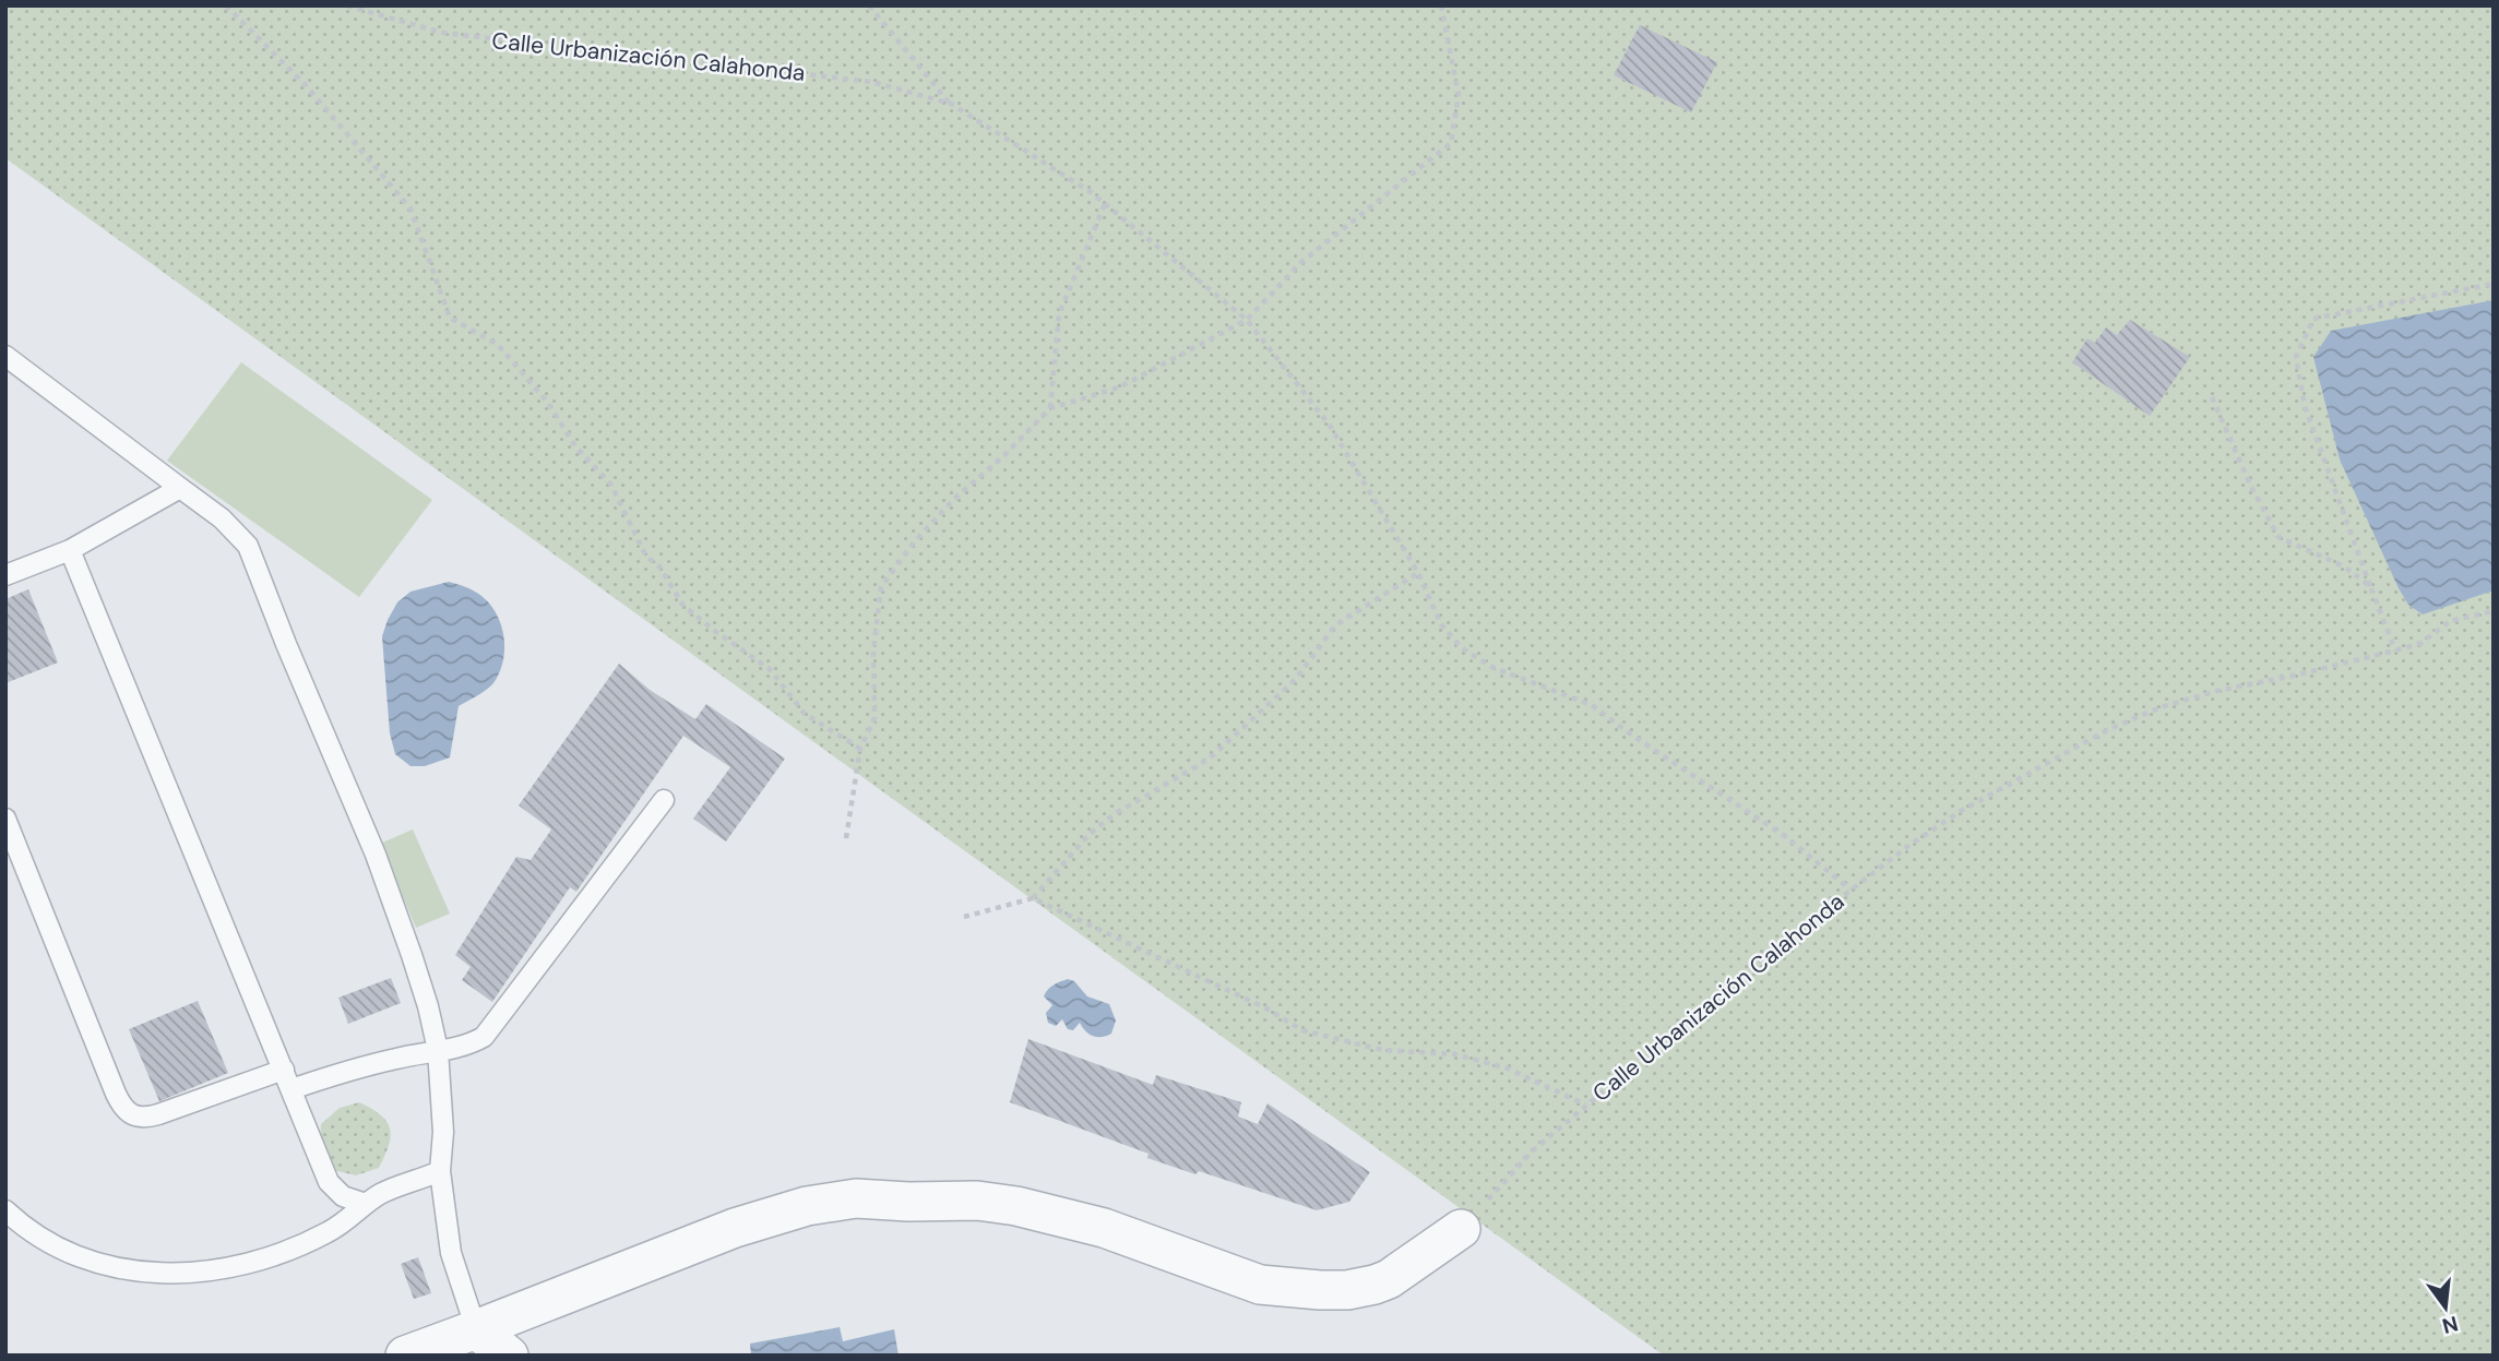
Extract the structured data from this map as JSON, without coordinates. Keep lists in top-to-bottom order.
{
  "streets": {
    "path": ["Calle Urbanización Calahonda"]
  },
  "north": "bottom"
}
